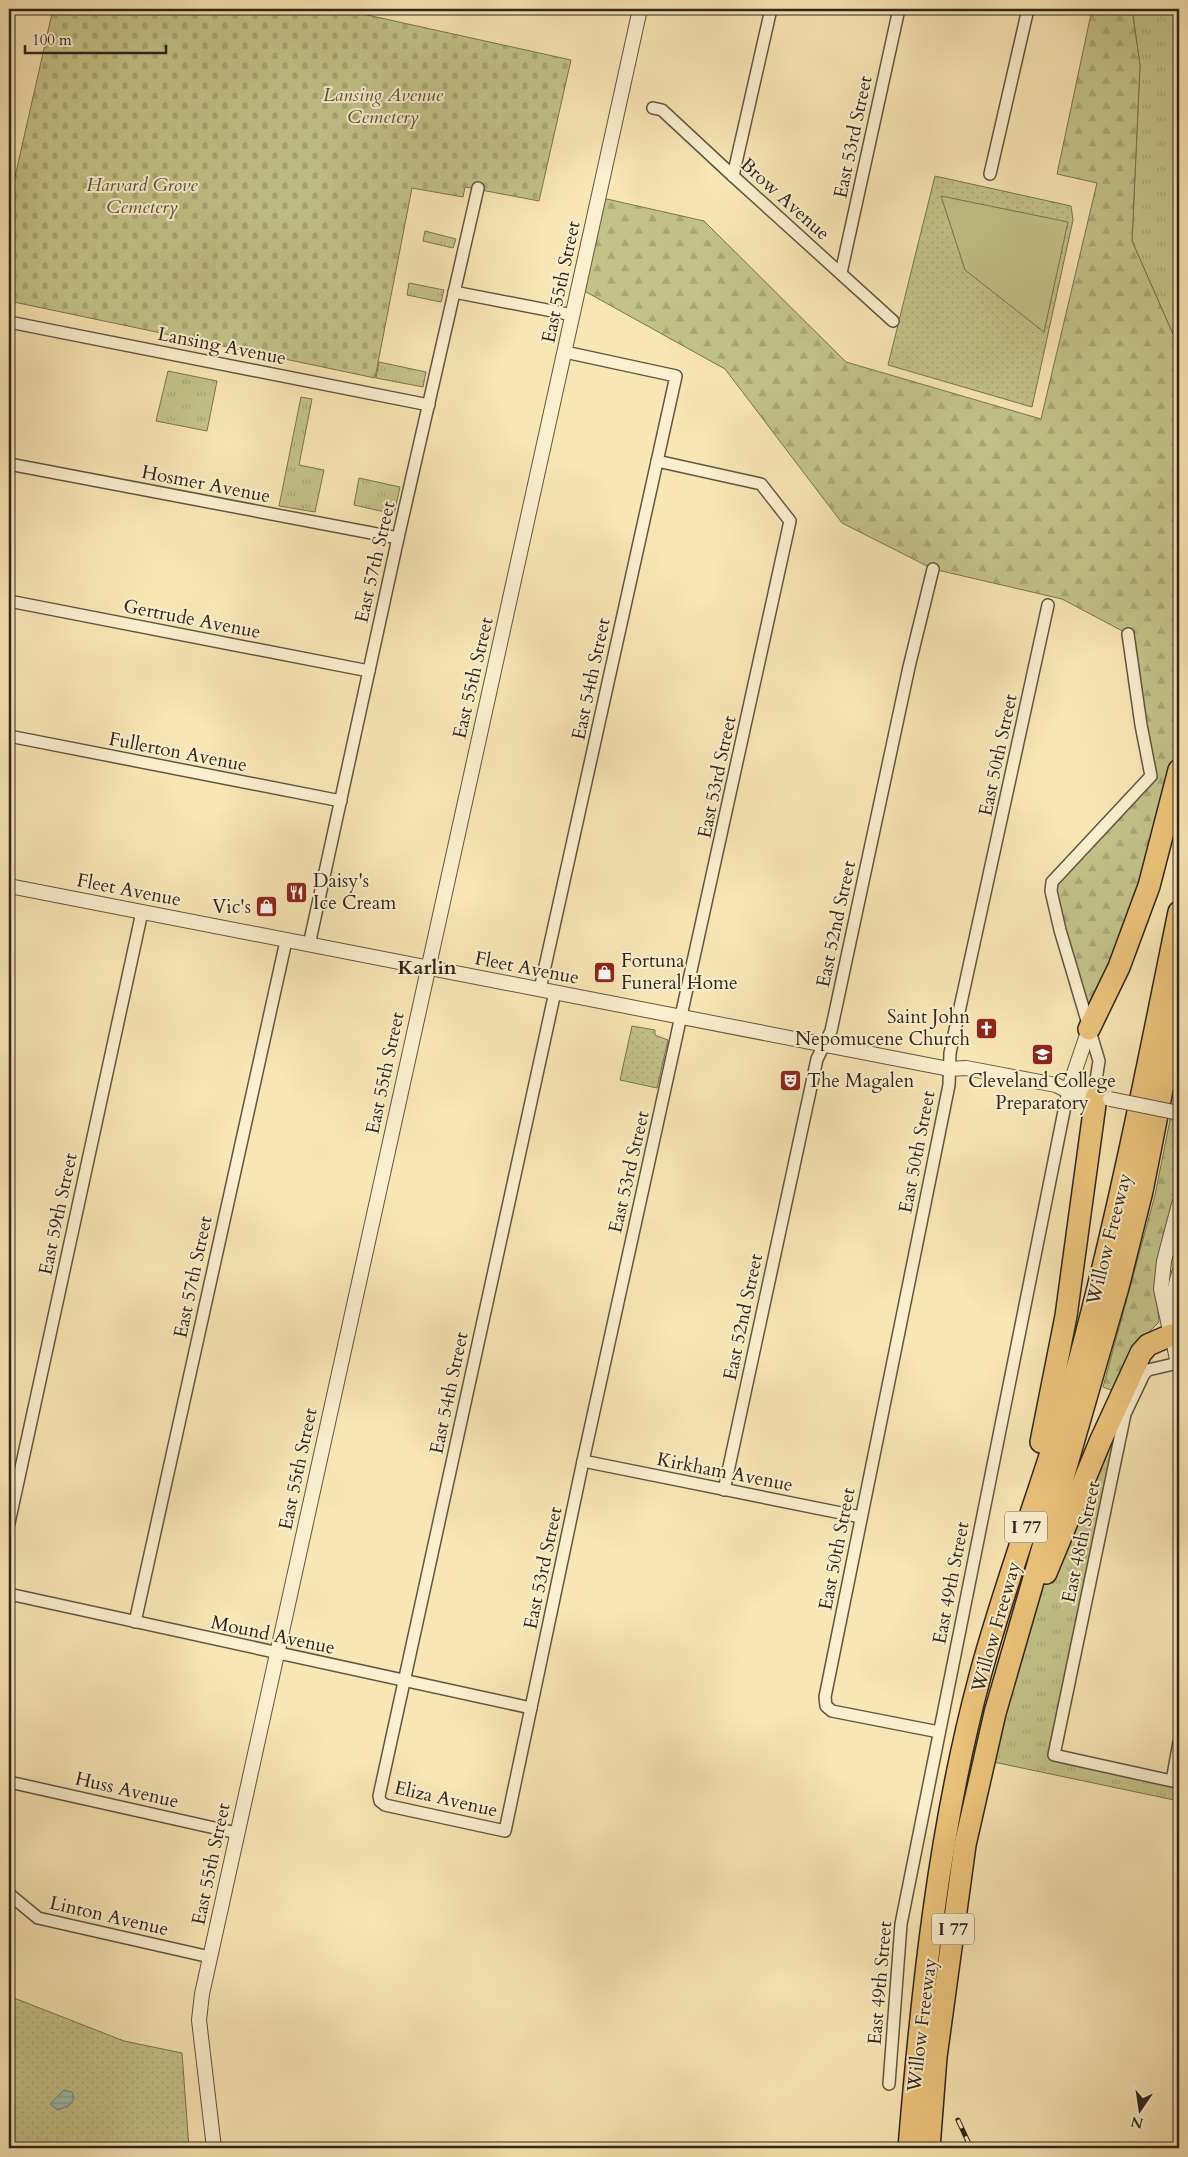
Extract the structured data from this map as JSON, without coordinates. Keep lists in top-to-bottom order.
{
  "streets": {
    "highway": ["Willow Freeway", "I 77"],
    "street": [
      "East 53rd Street",
      "Brow Avenue",
      "East 55th Street",
      "Lansing Avenue",
      "Hosmer Avenue",
      "East 57th Street",
      "Gertrude Avenue",
      "East 54th Street",
      "Fullerton Avenue",
      "East 50th Street",
      "Fleet Avenue",
      "East 52nd Street",
      "East 59th Street",
      "Kirkham Avenue",
      "East 48th Street",
      "East 49th Street",
      "Mound Avenue",
      "Huss Avenue",
      "Eliza Avenue",
      "Linton Avenue"
    ]
  },
  "crossings": [
    ["East 53rd Street", "Brow Avenue"],
    ["East 53rd Street", "East 54th Street"],
    ["East 53rd Street", "Fleet Avenue"],
    ["East 53rd Street", "Kirkham Avenue"],
    ["East 53rd Street", "Mound Avenue"],
    ["East 53rd Street", "Eliza Avenue"],
    ["East 55th Street", "East 54th Street"],
    ["East 55th Street", "Fleet Avenue"],
    ["East 55th Street", "Mound Avenue"],
    ["East 55th Street", "Huss Avenue"],
    ["East 55th Street", "Linton Avenue"],
    ["Lansing Avenue", "East 57th Street"],
    ["Hosmer Avenue", "East 57th Street"],
    ["East 57th Street", "Gertrude Avenue"],
    ["East 57th Street", "Fullerton Avenue"],
    ["East 57th Street", "Fleet Avenue"],
    ["East 57th Street", "Mound Avenue"],
    ["East 54th Street", "Fleet Avenue"],
    ["East 54th Street", "Mound Avenue"],
    ["East 54th Street", "Eliza Avenue"],
    ["East 50th Street", "Fleet Avenue"],
    ["East 50th Street", "Kirkham Avenue"],
    ["East 50th Street", "East 49th Street"],
    ["Fleet Avenue", "East 52nd Street"],
    ["Fleet Avenue", "East 59th Street"],
    ["Fleet Avenue", "East 49th Street"],
    ["East 52nd Street", "Kirkham Avenue"]
  ],
  "districts": ["Karlin"],
  "parks": ["Lansing Avenue Cemetery", "Harvard Grove Cemetery"],
  "places": {
    "restaurant": ["Daisy's Ice Cream"],
    "shop": ["Vic's", "Fortuna Funeral Home"],
    "church": ["Saint John Nepomucene Church"],
    "school or university": ["Cleveland College Preparatory"],
    "theatre": ["The Magalen"]
  },
  "scale_bar": "100 m",
  "north": "bottom"
}
